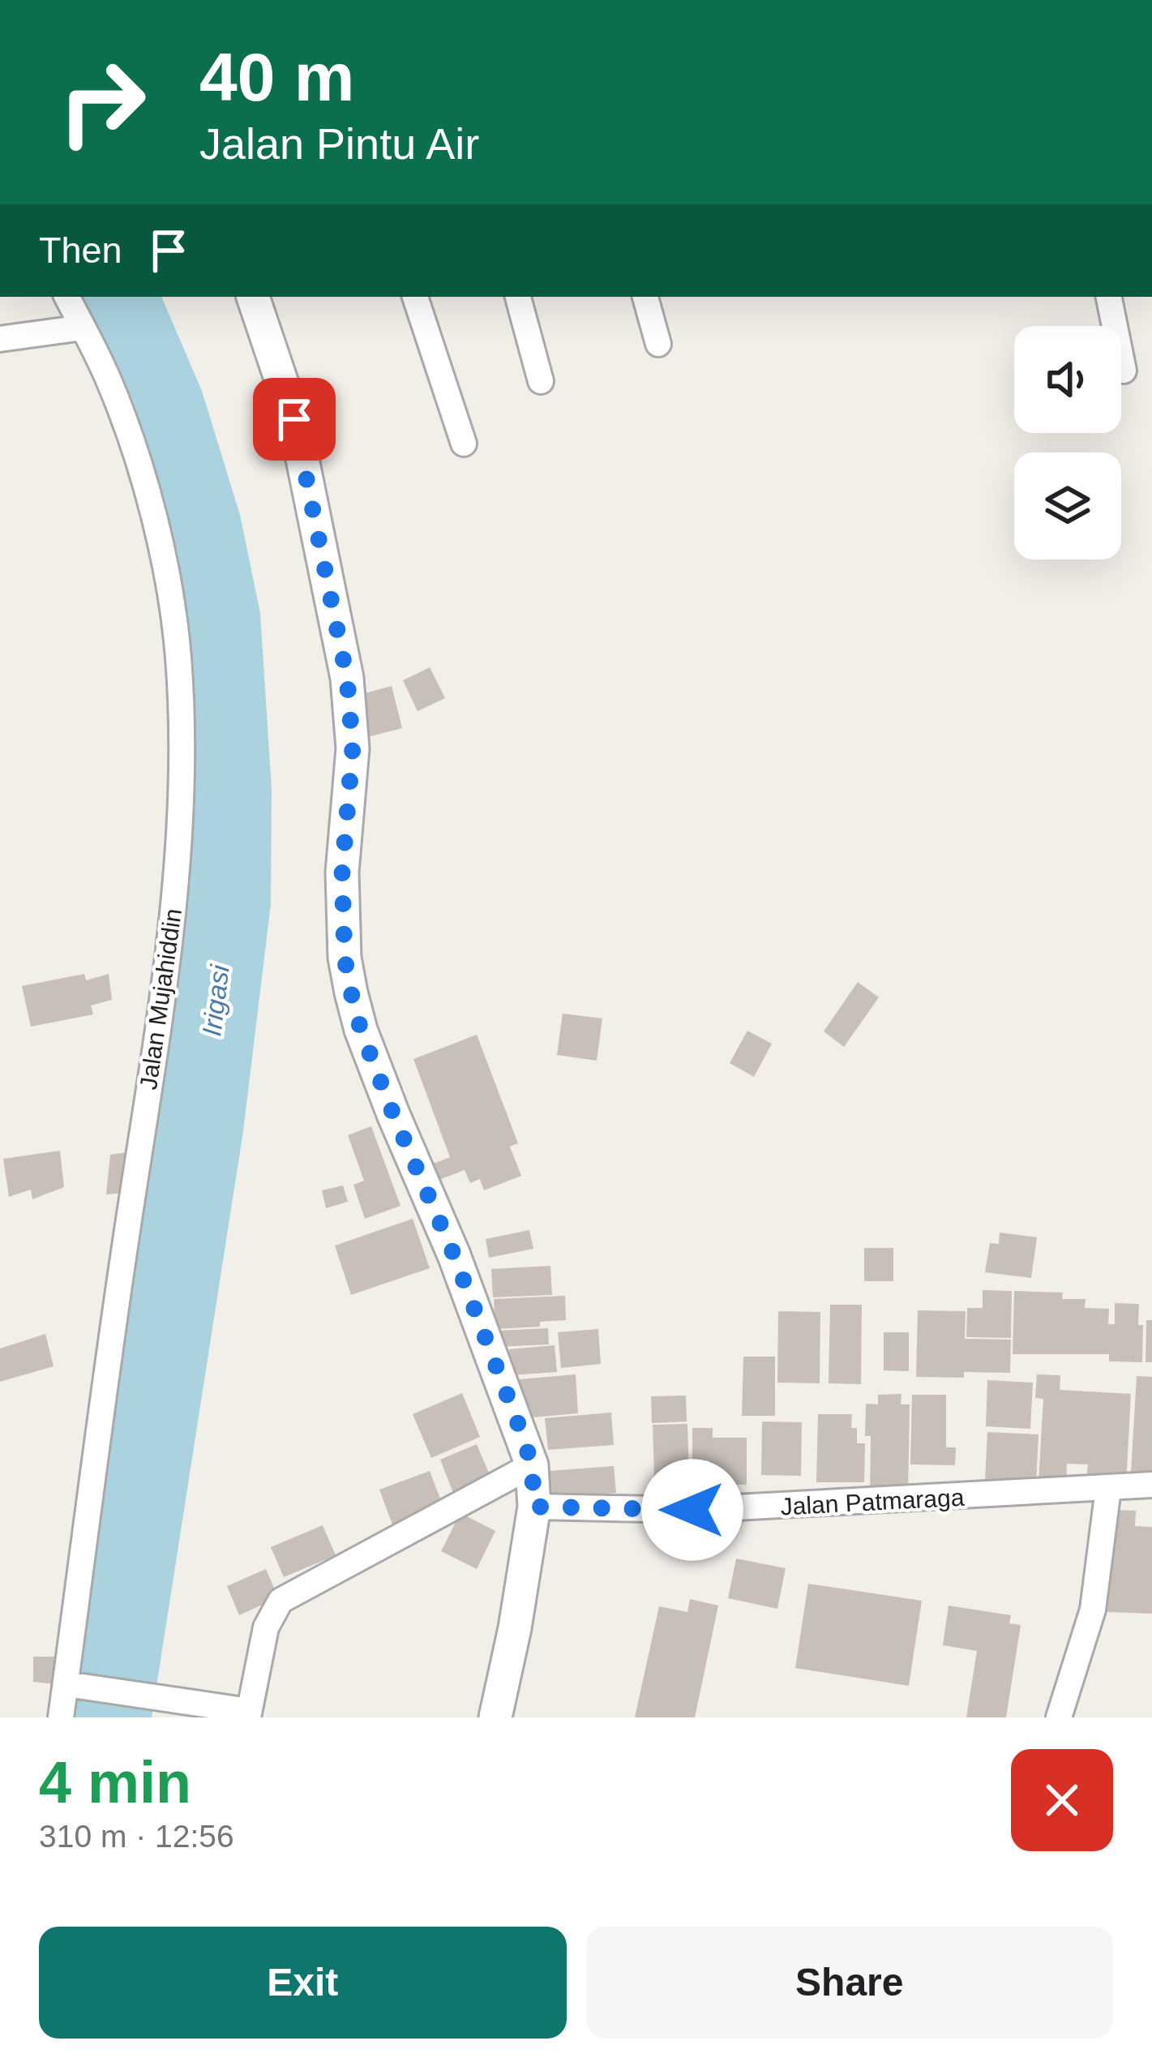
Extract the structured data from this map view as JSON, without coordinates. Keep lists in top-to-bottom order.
{
  "streets": {
    "street": ["Jalan Mujahiddin", "Jalan Patmaraga"]
  },
  "water": ["Irigasi"],
  "page": {
    "turn": ["40 m", "Jalan Pintu Air"],
    "then": "Then",
    "heading": ["4 min", "310 m · 12:56"],
    "buttons": ["Exit", "Share"]
  }
}
